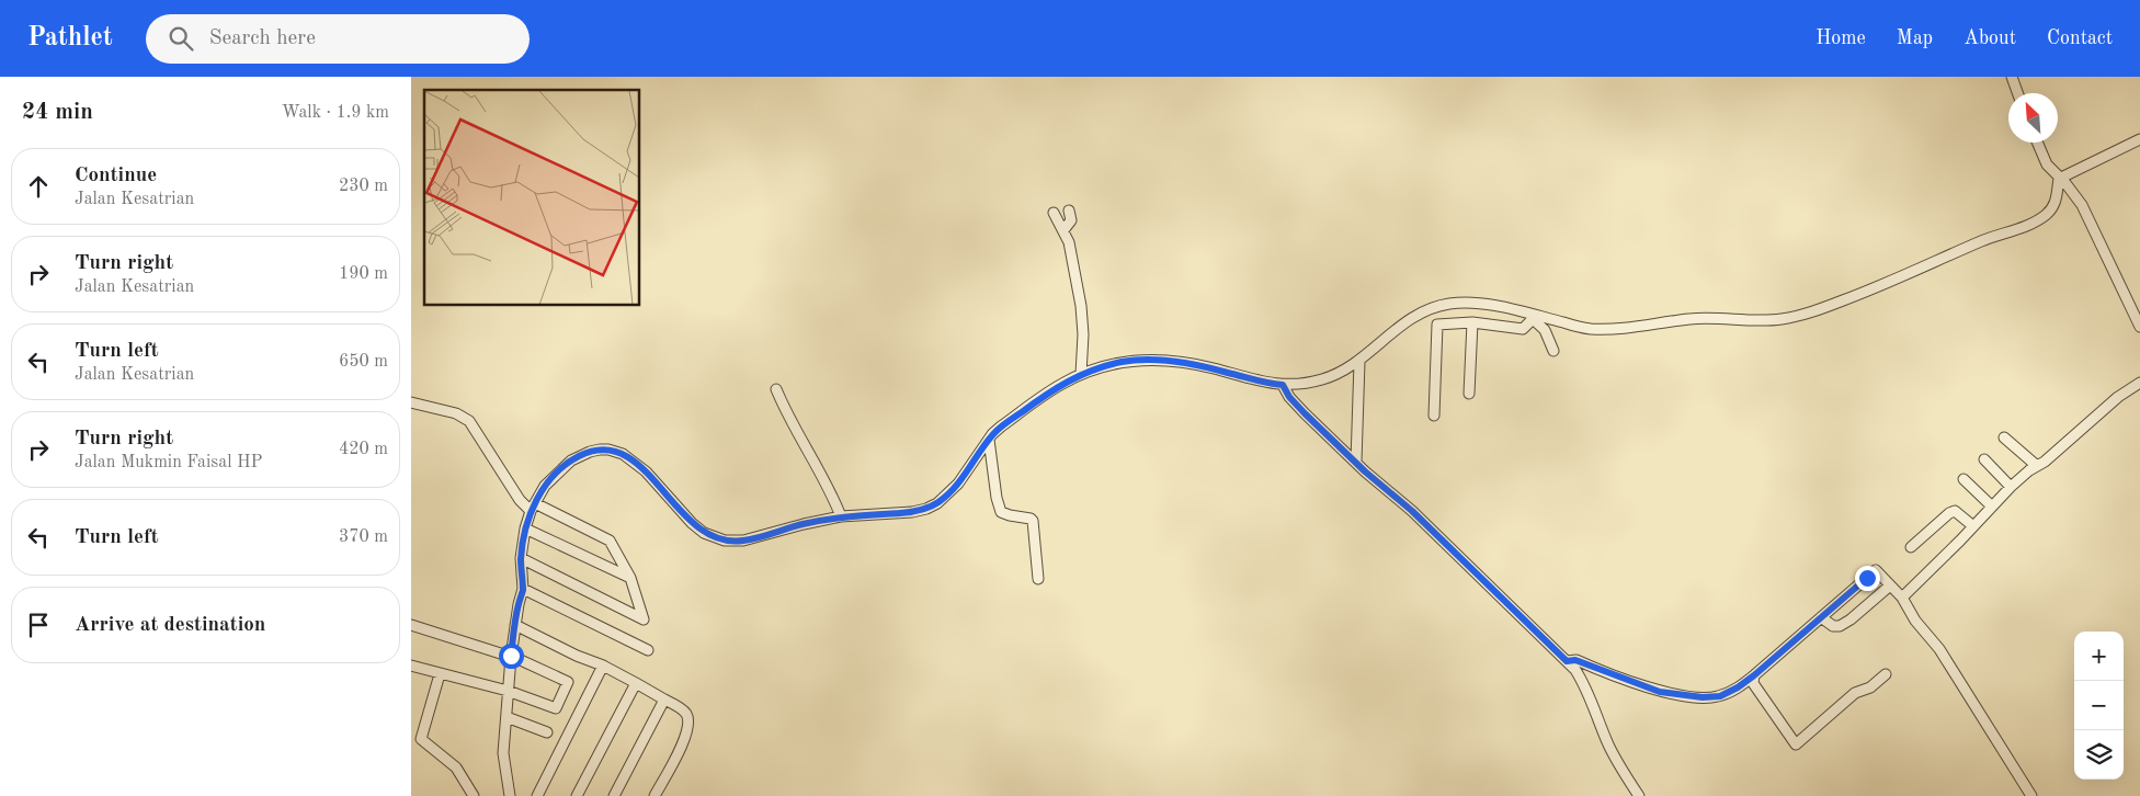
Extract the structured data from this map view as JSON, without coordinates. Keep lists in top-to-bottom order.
{
  "north": "top left",
  "page": {
    "header": "Pathlet",
    "search": "Search here",
    "nav": [
      "Home",
      "Map",
      "About",
      "Contact"
    ],
    "heading": ["24 min", "Walk · 1.9 km"],
    "list": [
      ["Continue", "Jalan Kesatrian", "230 m"],
      ["Turn right", "Jalan Kesatrian", "190 m"],
      ["Turn left", "Jalan Kesatrian", "650 m"],
      ["Turn right", "Jalan Mukmin Faisal HP", "420 m"],
      ["Turn left", "370 m"],
      "Arrive at destination"
    ],
    "map_buttons": ["+", "−"]
  }
}
